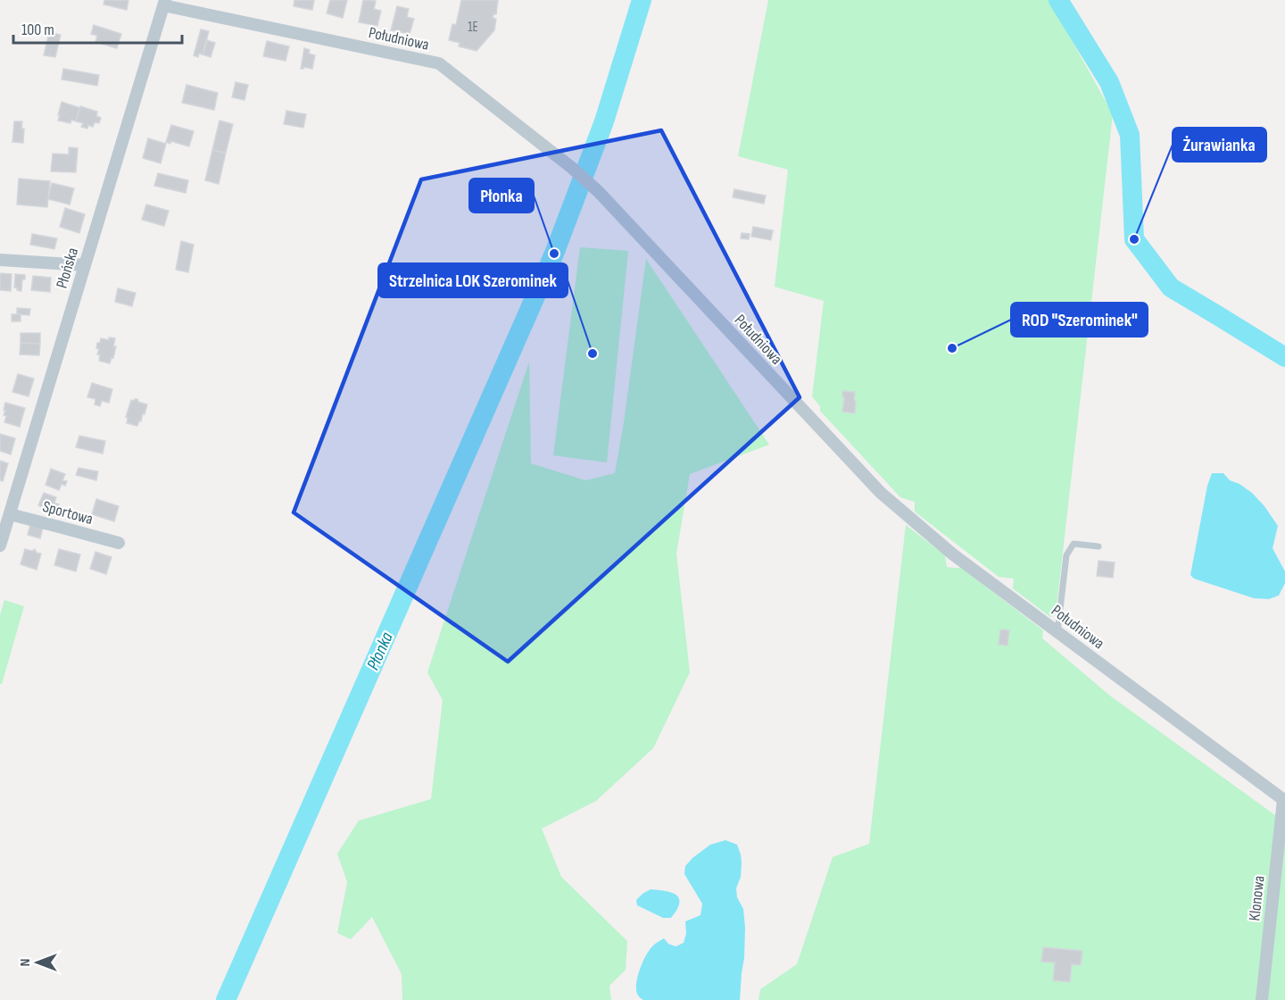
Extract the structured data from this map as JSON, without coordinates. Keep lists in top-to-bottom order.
{
  "streets": {
    "street": [
      "Południowa",
      "Płońska",
      "Sportowa",
      "Klonowa"
    ]
  },
  "crossings": [
    ["Południowa", "Płońska"],
    ["Południowa", "Klonowa"],
    ["Płońska", "Sportowa"]
  ],
  "water": ["Płonka"],
  "places": [
    "Żurawianka",
    "Płonka",
    "ROD \"Szerominek\"",
    "Strzelnica LOK Szerominek"
  ],
  "house_numbers": ["1E"],
  "scale_bar": "100 m",
  "north": "left"
}
